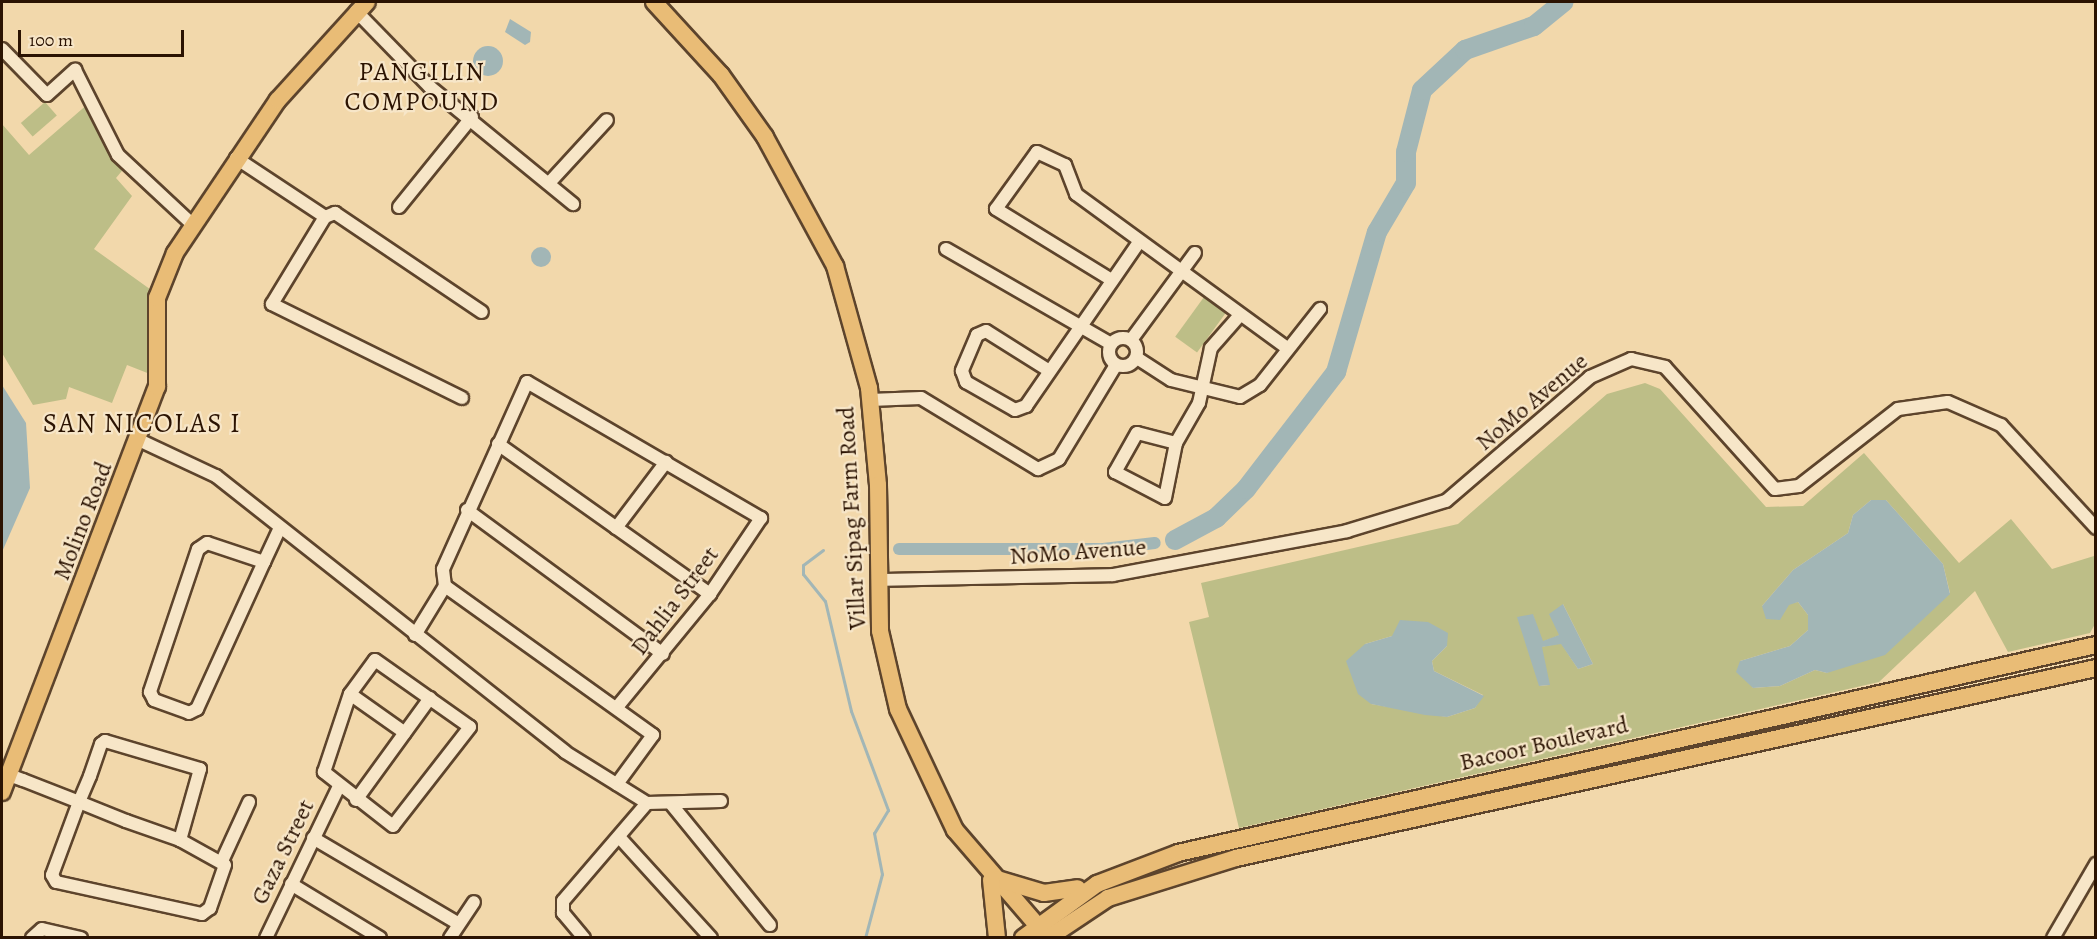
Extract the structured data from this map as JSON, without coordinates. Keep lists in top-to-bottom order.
{
  "streets": {
    "main road": ["Villar Sipag Farm Road", "Molino Road", "Bacoor Boulevard"],
    "street": ["NoMo Avenue", "Dahlia Street", "Gaza Street"]
  },
  "crossings": [
    ["NoMo Avenue", "Villar Sipag Farm Road"],
    ["Villar Sipag Farm Road", "Bacoor Boulevard"]
  ],
  "districts": ["PANGILIN COMPOUND", "SAN NICOLAS I"],
  "scale_bar": "100 m"
}
